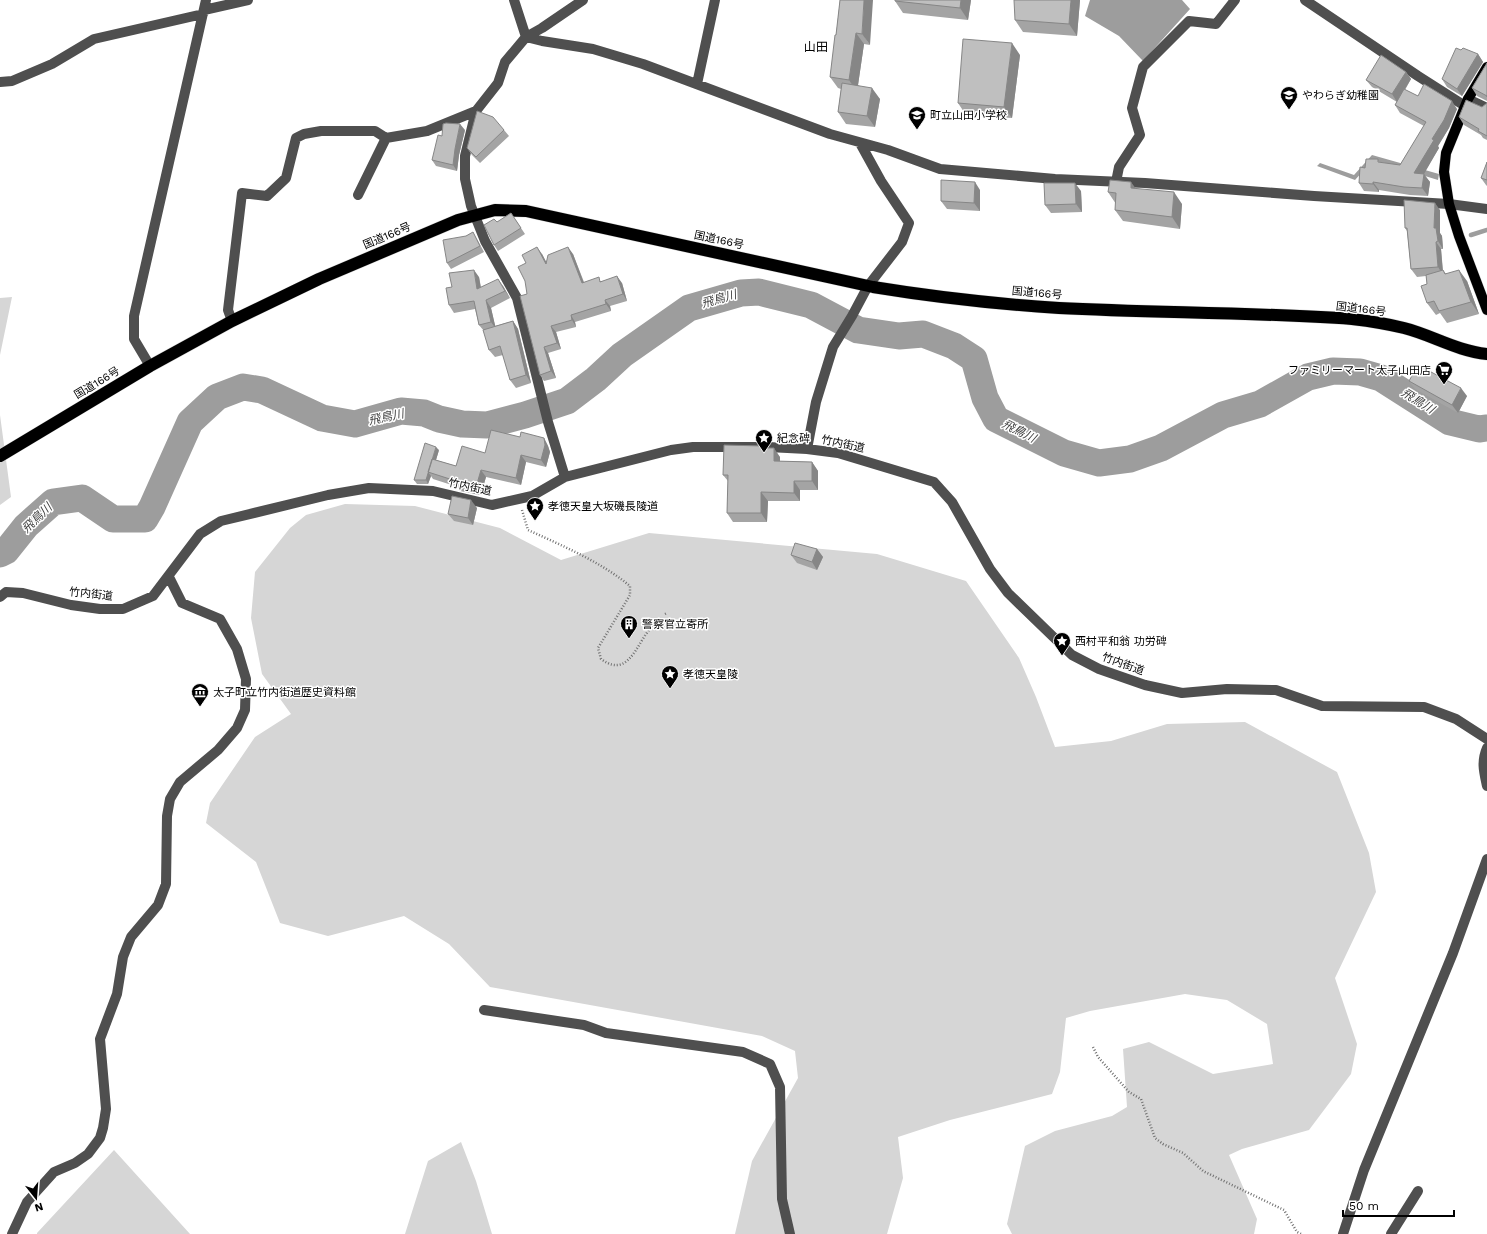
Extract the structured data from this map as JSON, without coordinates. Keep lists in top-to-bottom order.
{
  "streets": {
    "highway": ["国道166号"],
    "street": ["竹内街道"]
  },
  "districts": ["山田"],
  "water": ["飛鳥川"],
  "places": {
    "school or university": ["やわらぎ幼稚園", "町立山田小学校"],
    "supermarket": ["ファミリーマート太子山田店"],
    "place": [
      "紀念碑",
      "孝徳天皇大坂磯長陵道",
      "西村平和翁 功労碑",
      "孝徳天皇陵"
    ],
    "building": ["警察官立寄所"],
    "museum": ["太子町立竹内街道歴史資料館"]
  },
  "scale_bar": "50 m",
  "north": "bottom"
}
